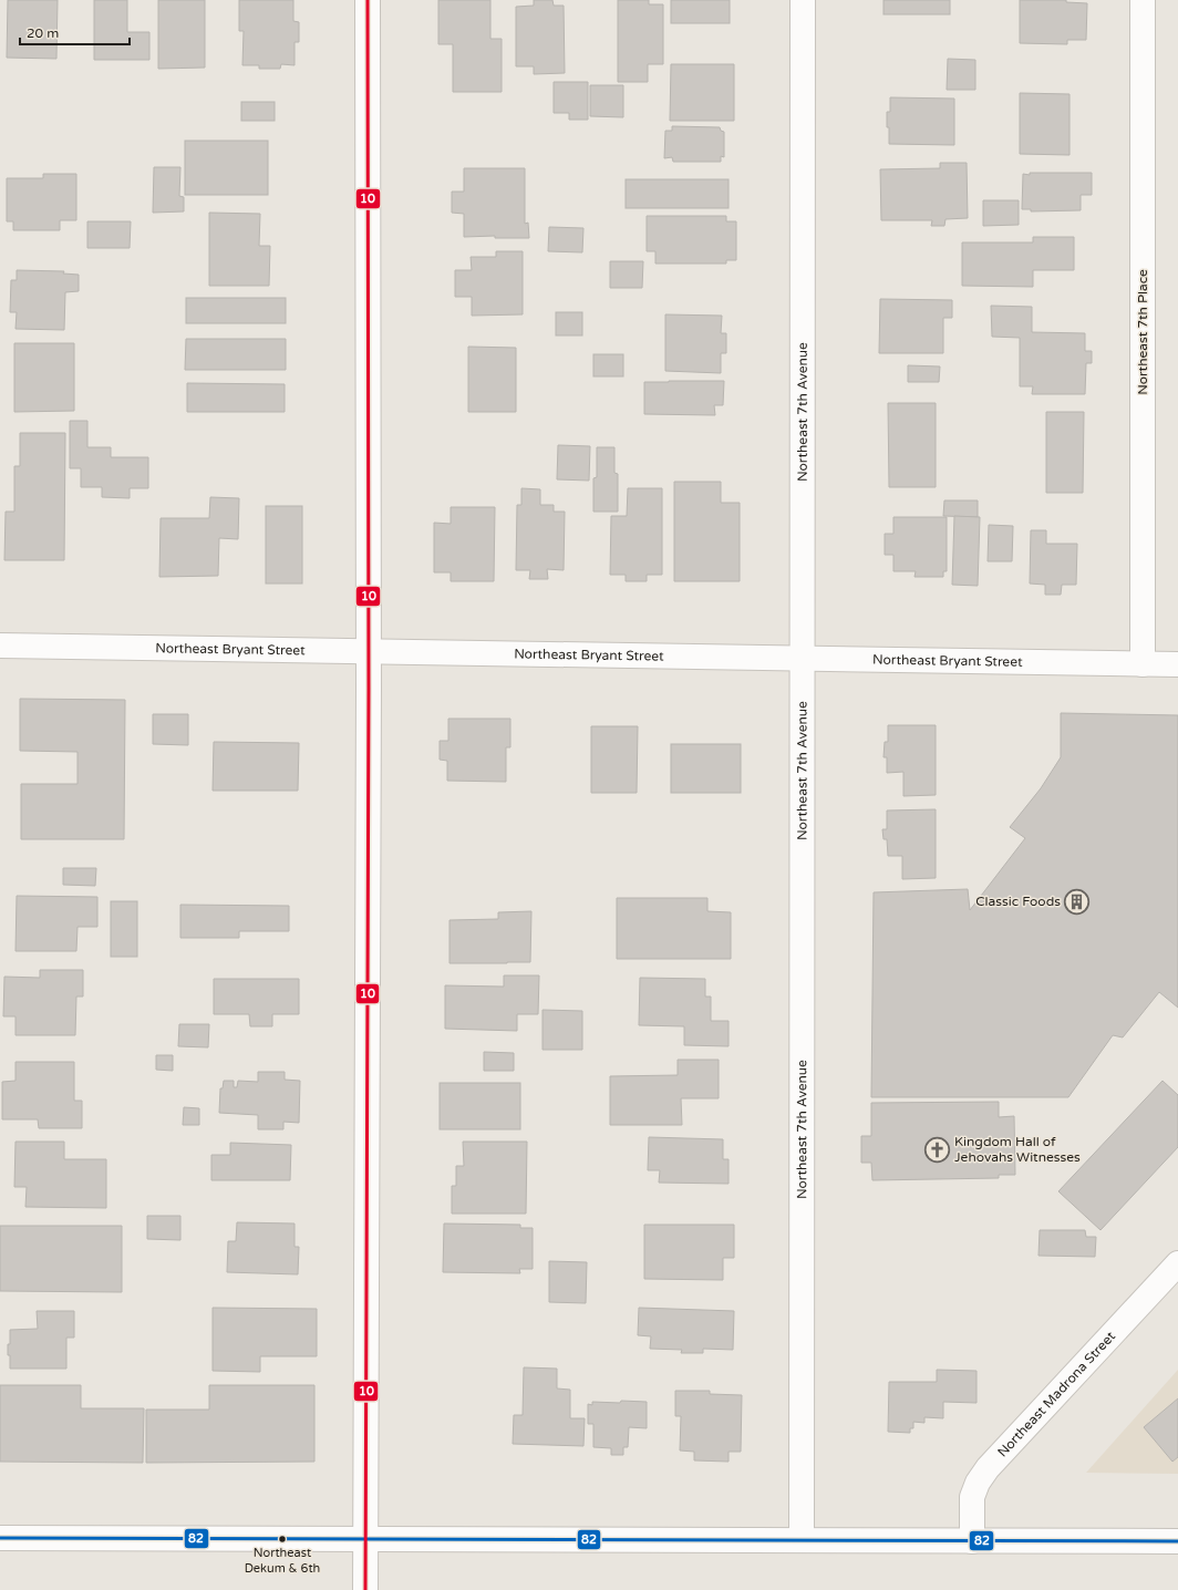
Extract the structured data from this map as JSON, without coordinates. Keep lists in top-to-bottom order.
{
  "streets": {
    "street": [
      "Northeast 7th Place",
      "Northeast 7th Avenue",
      "Northeast Bryant Street",
      "Northeast Madrona Street"
    ]
  },
  "crossings": [
    ["Northeast 7th Place", "Northeast Bryant Street"],
    ["Northeast 7th Avenue", "Northeast Bryant Street"]
  ],
  "places": {
    "building": ["Classic Foods"],
    "church": ["Kingdom Hall of Jehovahs Witnesses"],
    "other": ["Northeast Dekum & 6th"]
  },
  "lines": ["transit line 10", "transit line 82"],
  "scale_bar": "20 m"
}
